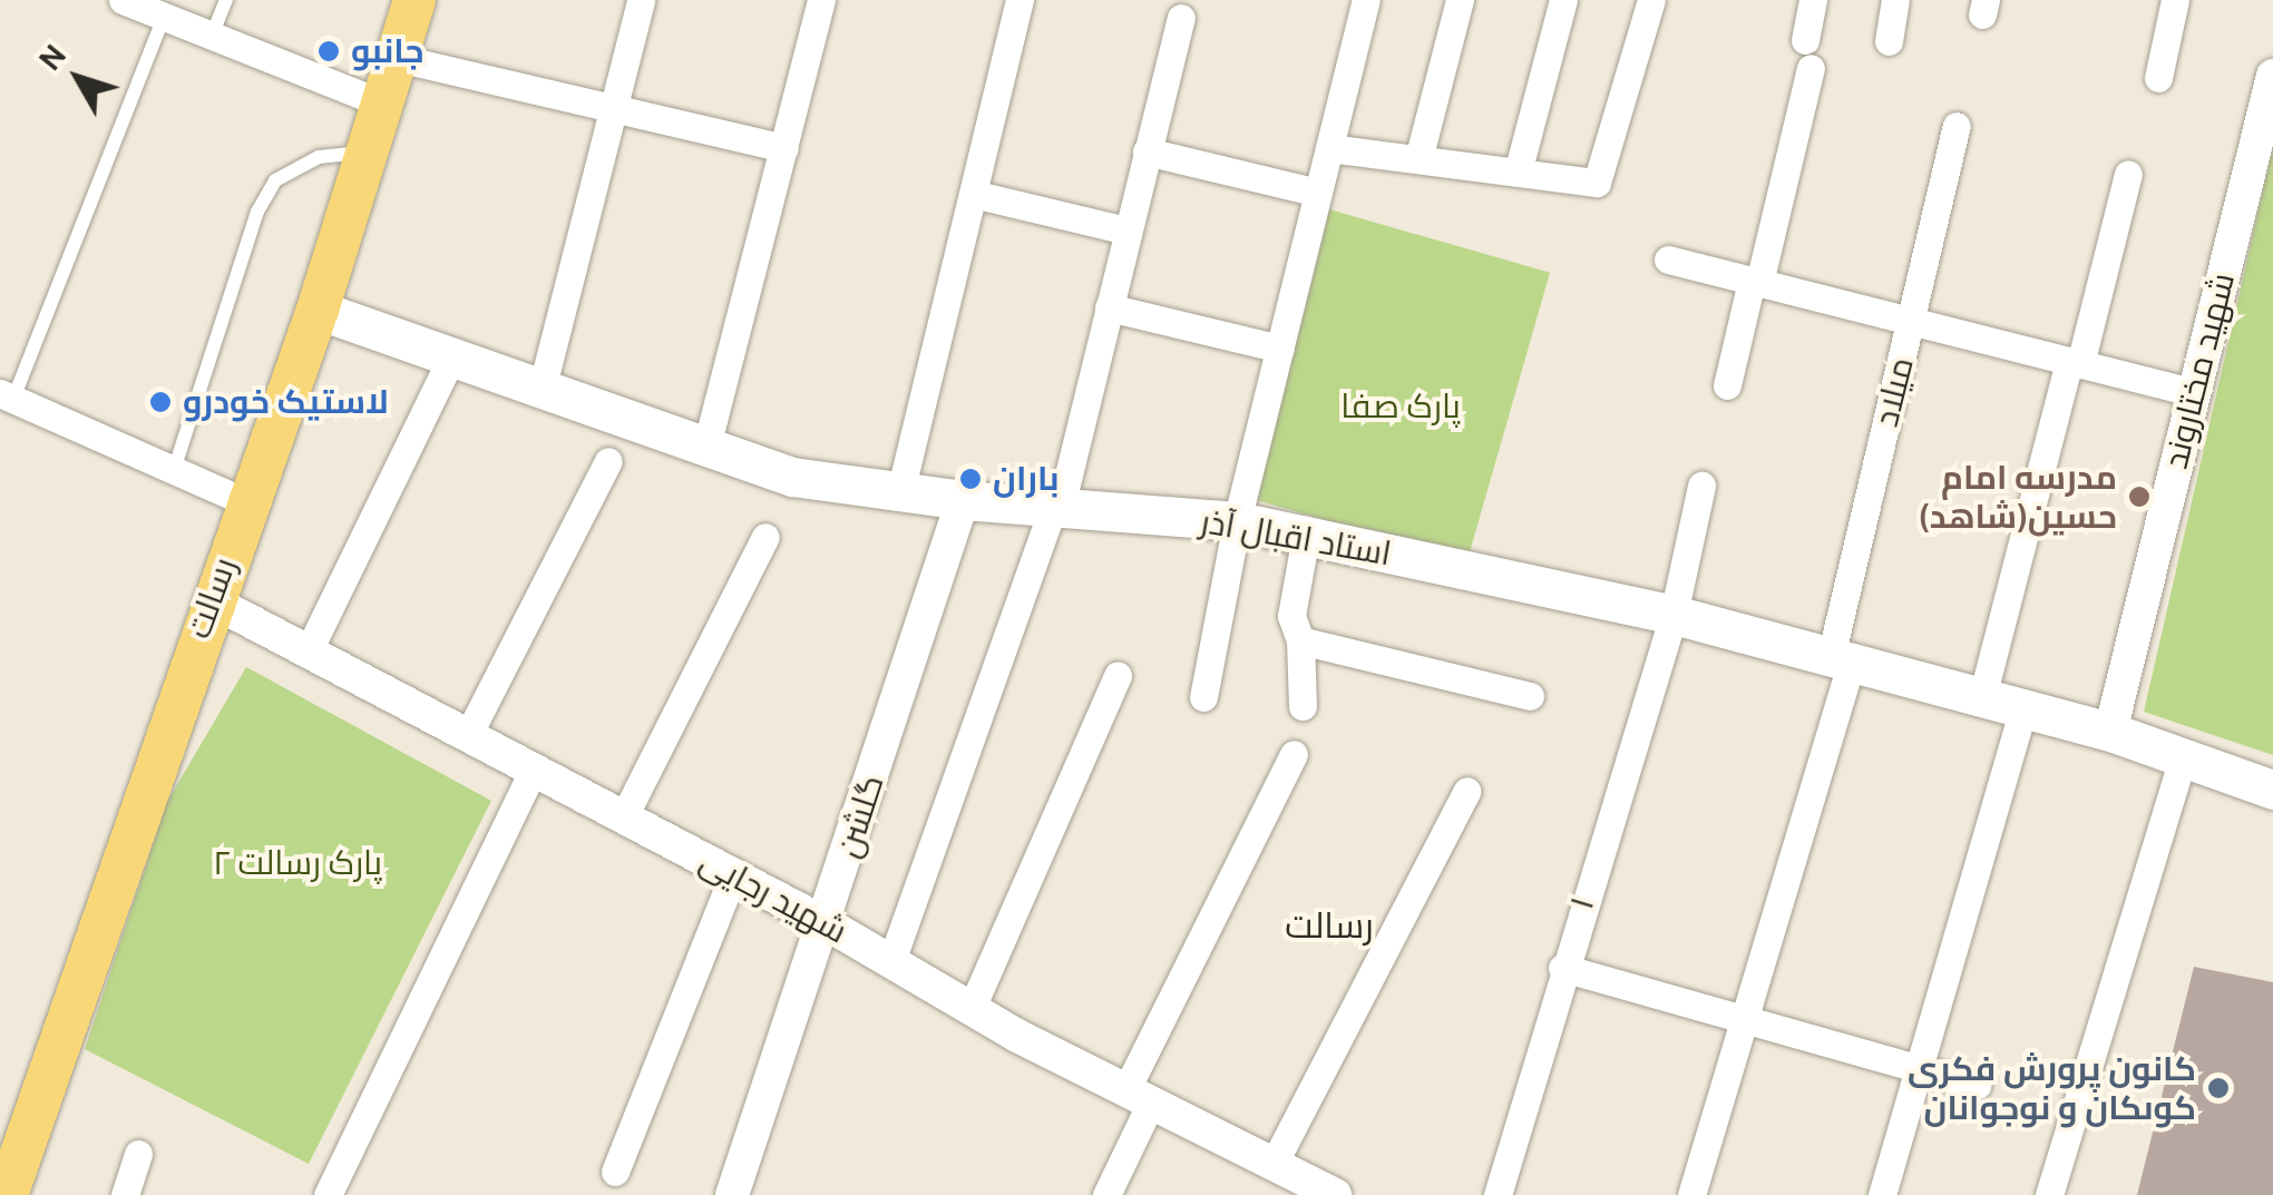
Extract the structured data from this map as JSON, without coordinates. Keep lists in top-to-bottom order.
{
  "streets": {
    "main road": ["استاد اقبال آذر", "رسالت"],
    "street": [
      "شهید مختاروند",
      "میلاد",
      "گلشن",
      "شهید رجایی",
      "۱"
    ]
  },
  "crossings": [
    ["شهید مختاروند", "استاد اقبال آذر"],
    ["میلاد", "استاد اقبال آذر"],
    ["استاد اقبال آذر", "رسالت"],
    ["استاد اقبال آذر", "گلشن"],
    ["استاد اقبال آذر", "۱"],
    ["رسالت", "شهید رجایی"],
    ["گلشن", "شهید رجایی"]
  ],
  "districts": ["رسالت"],
  "parks": ["پارک صفا", "پارک رسالت ۲"],
  "places": [
    "جانبو",
    "لاستیک خودرو",
    "باران",
    "مدرسه امام حسین(شاهد)",
    "کانون پرورش فکرى کوىکان و نوجوانان"
  ],
  "north": "top left"
}
